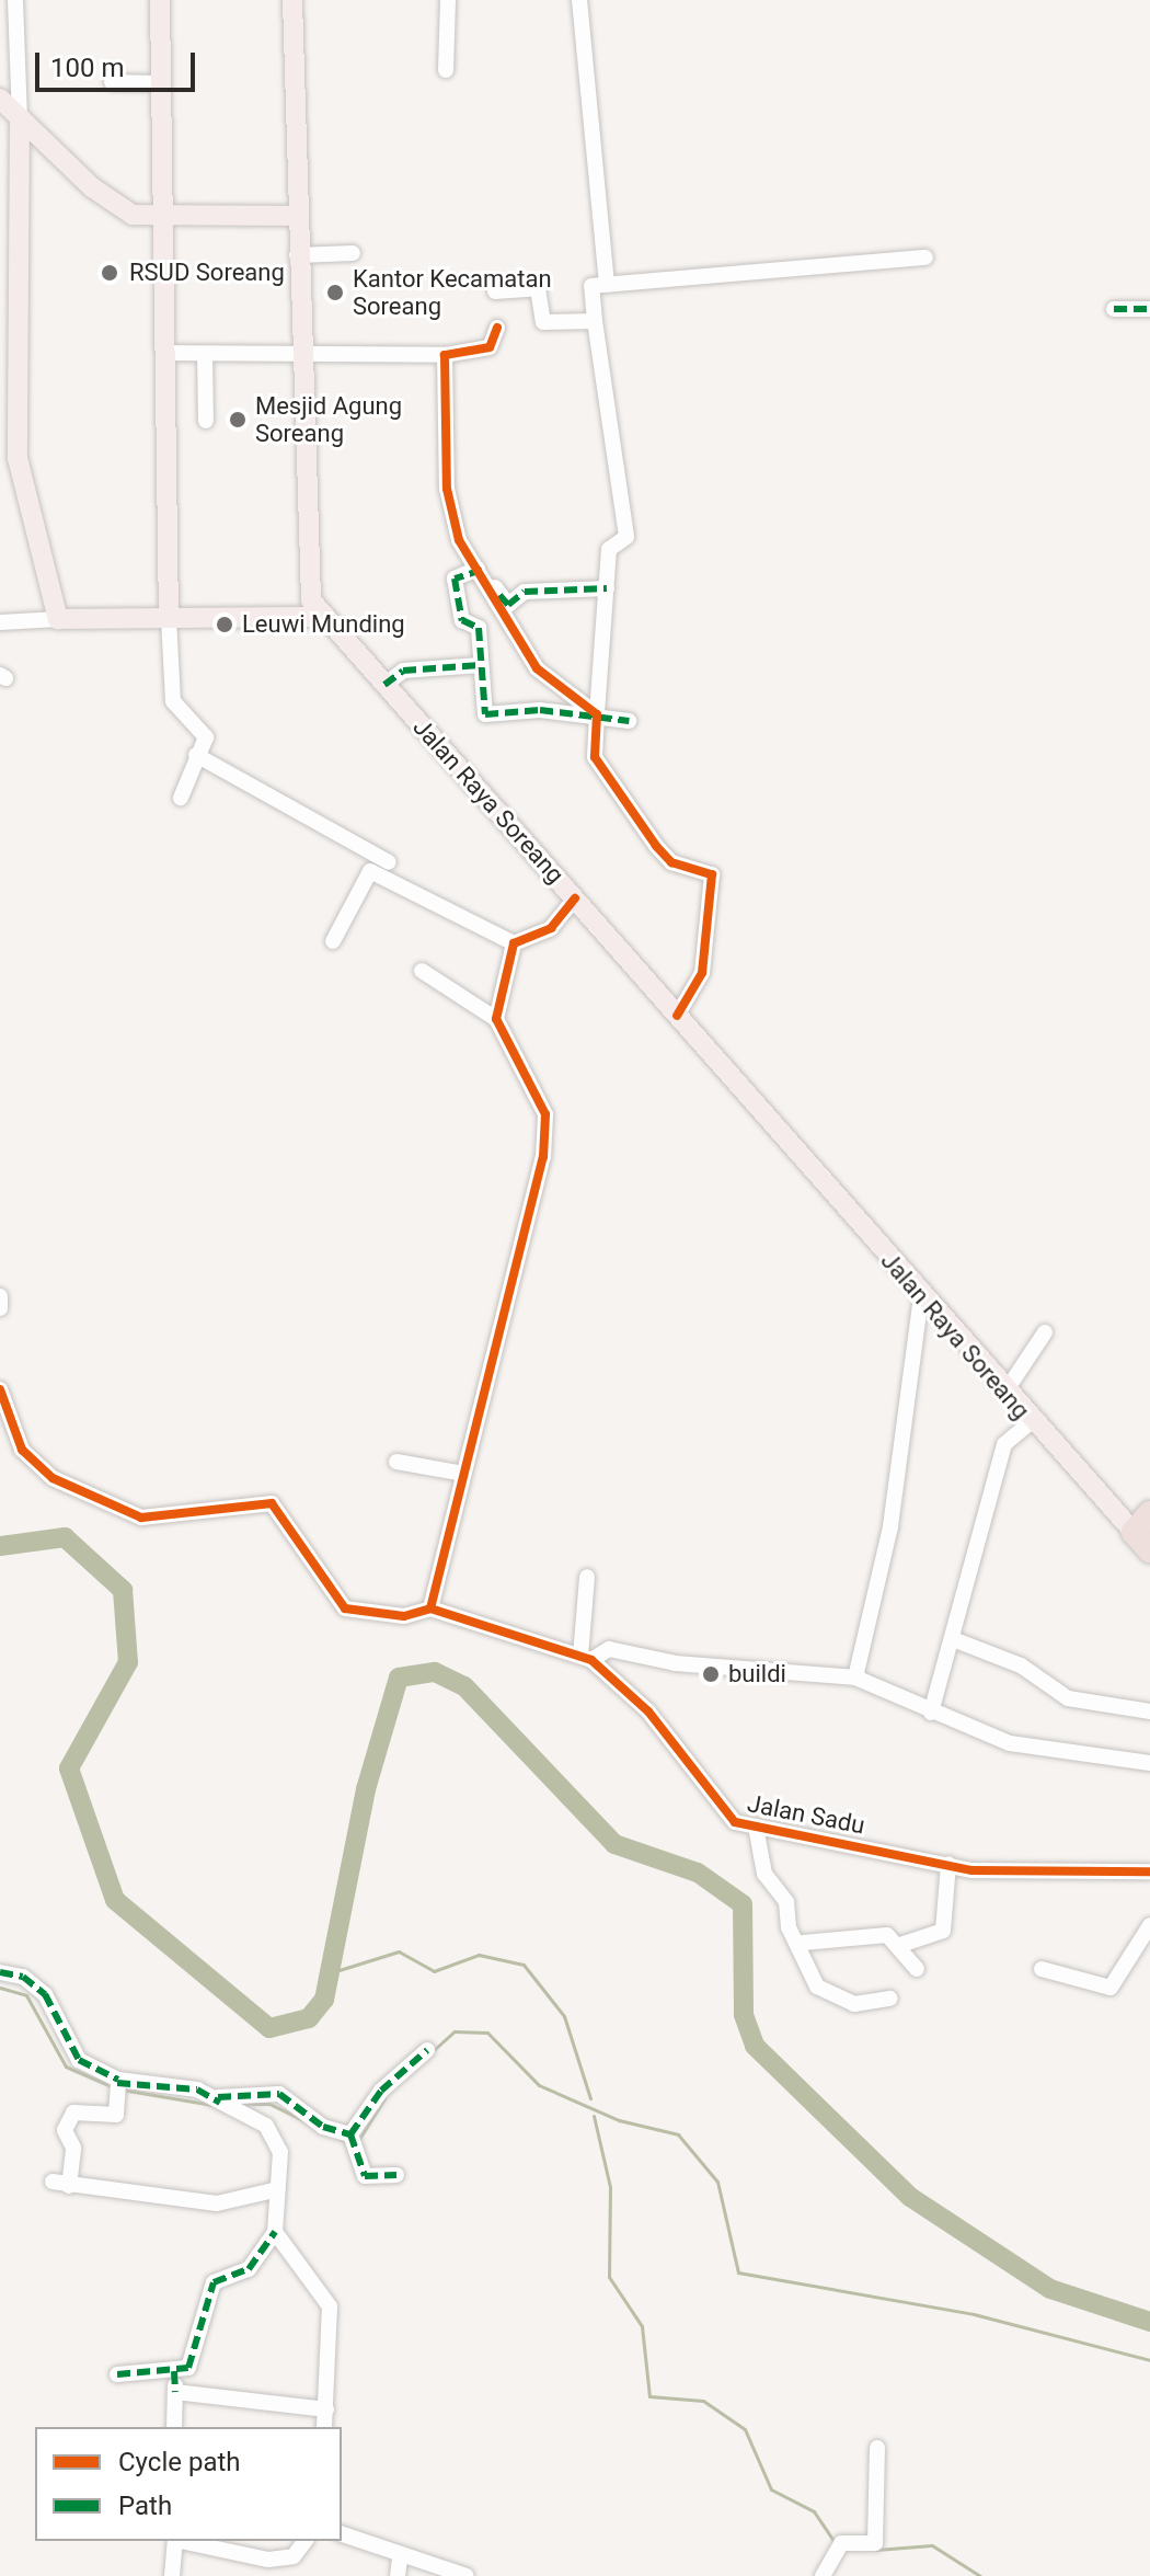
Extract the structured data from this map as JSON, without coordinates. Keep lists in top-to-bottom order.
{
  "streets": {
    "main road": ["Jalan Raya Soreang"],
    "street": ["Jalan Sadu"]
  },
  "places": [
    "RSUD Soreang",
    "Kantor Kecamatan Soreang",
    "Mesjid Agung Soreang",
    "Leuwi Munding",
    "buildi"
  ],
  "legend": ["Cycle path", "Path"],
  "scale_bar": "100 m"
}
